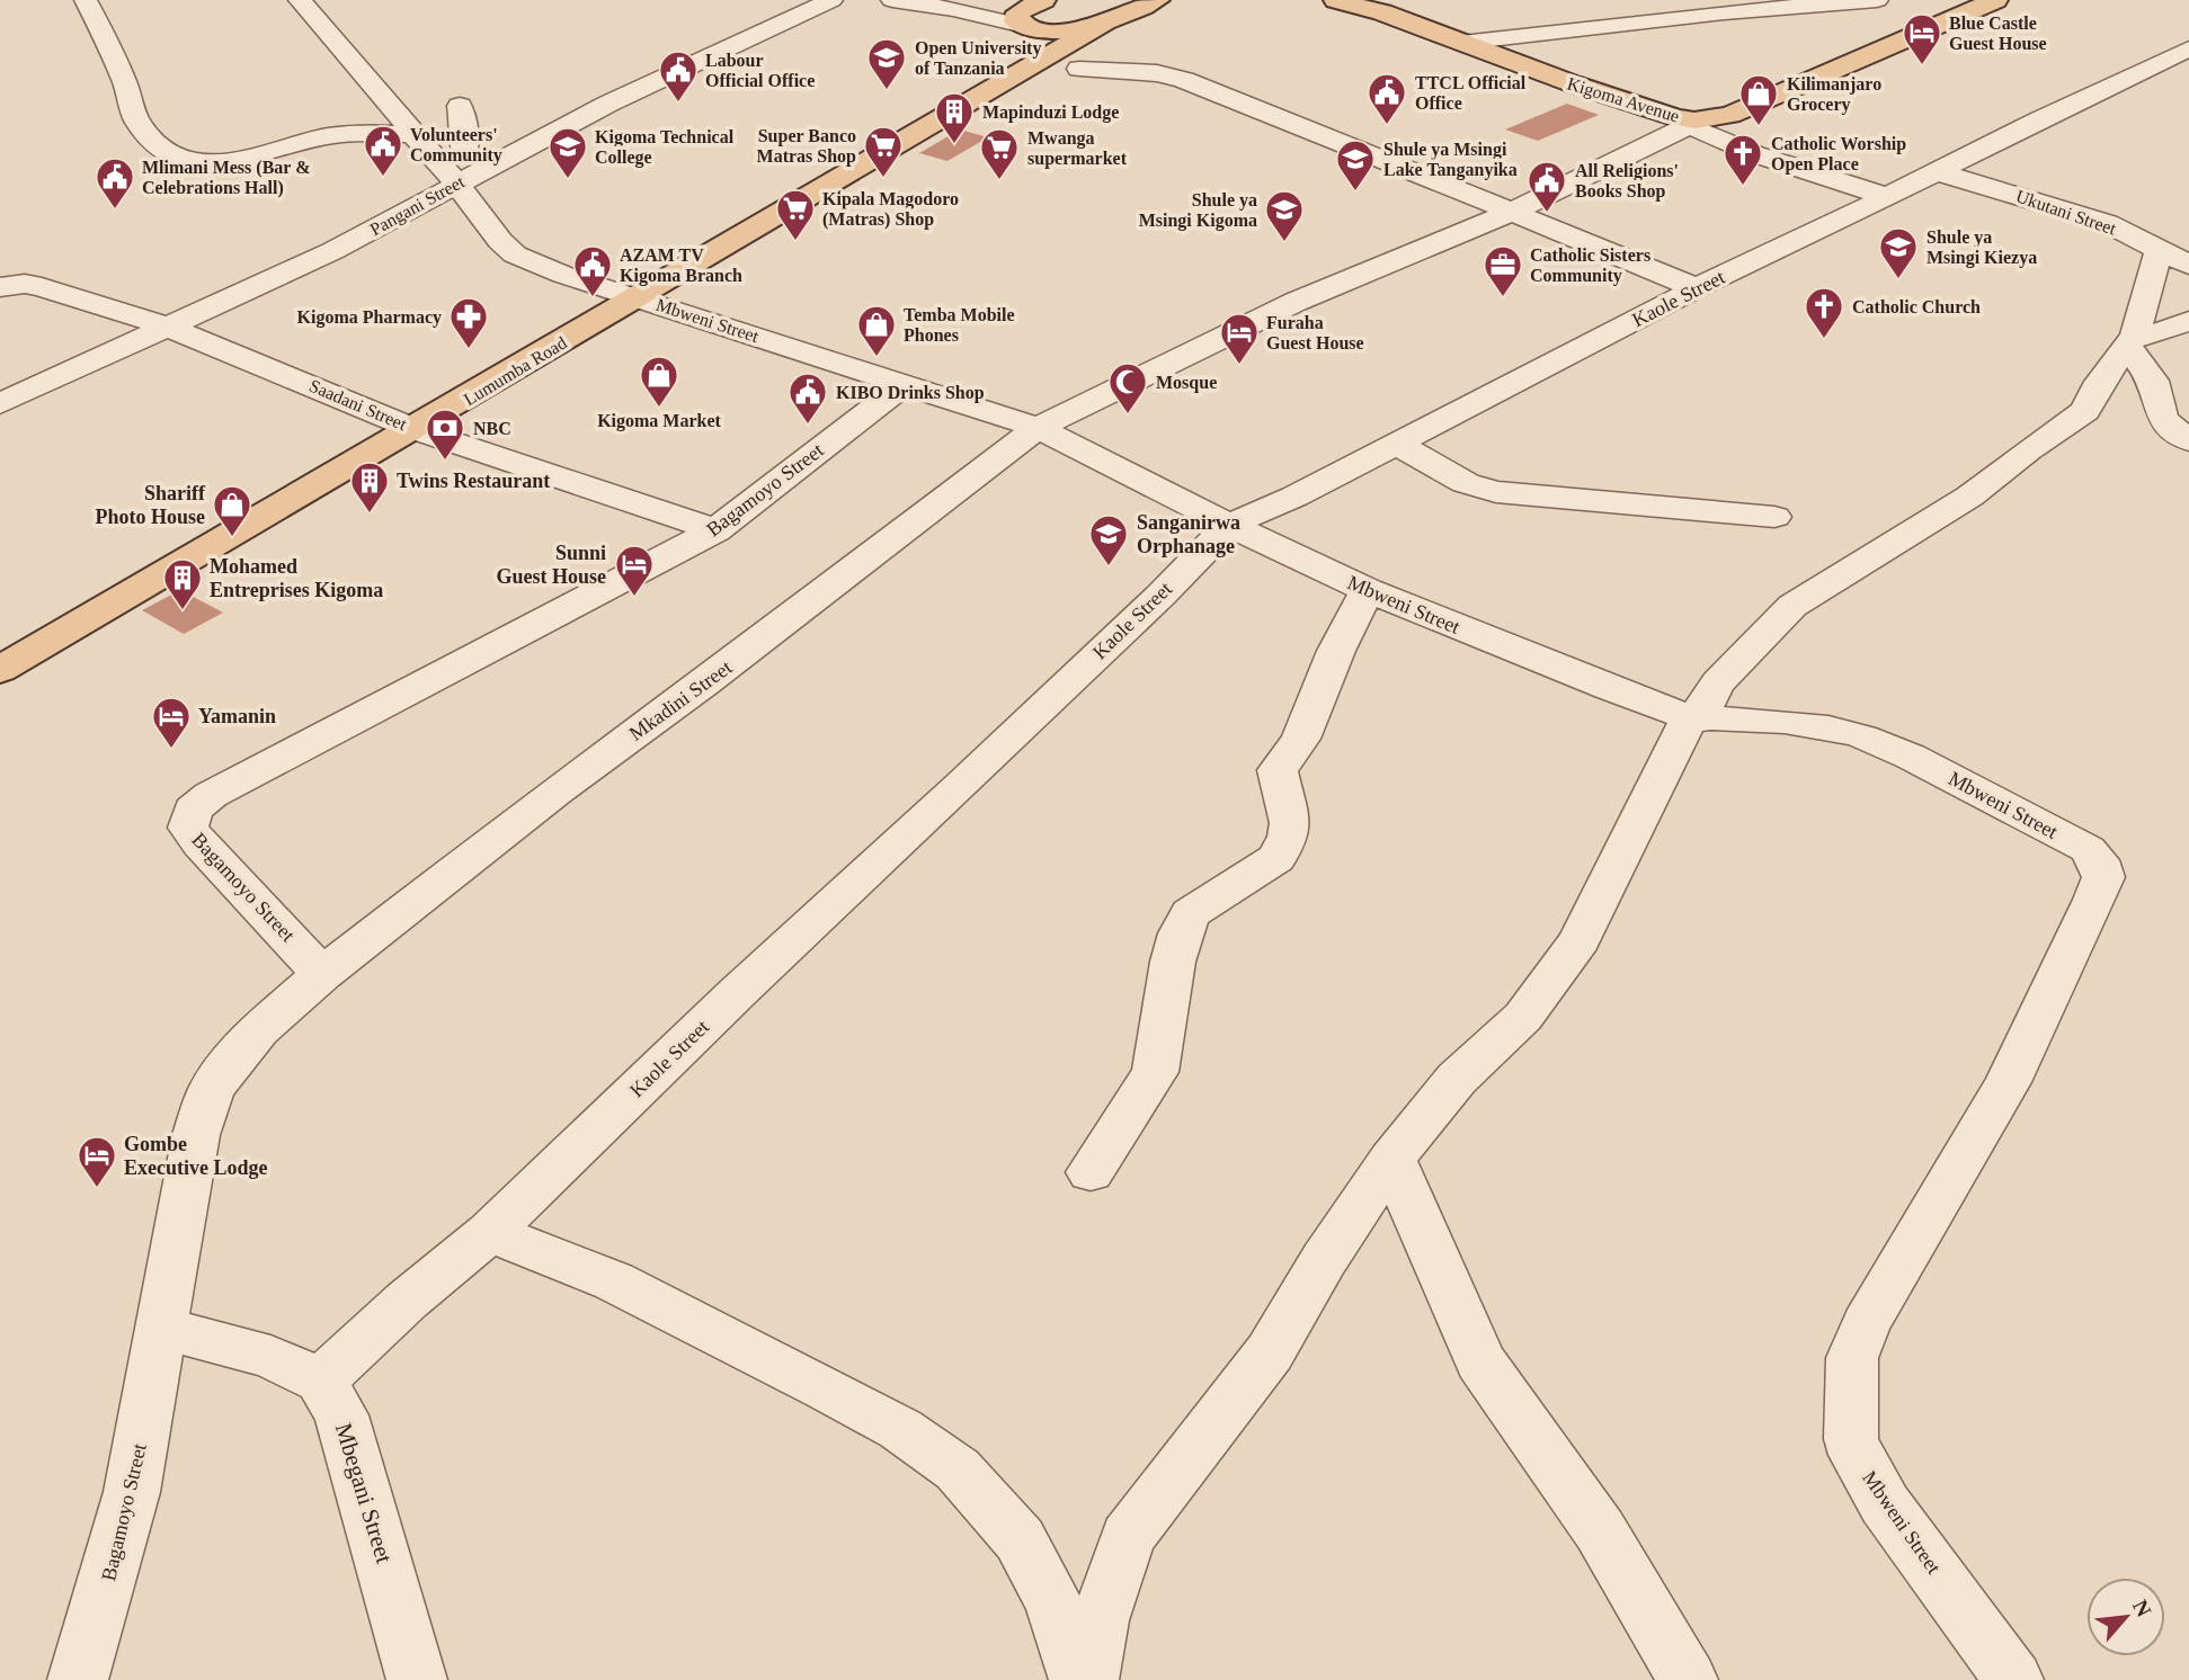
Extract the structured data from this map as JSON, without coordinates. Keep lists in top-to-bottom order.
{
  "streets": {
    "main road": ["Kigoma Avenue", "Lumumba Road"],
    "street": [
      "Pangani Street",
      "Ukutani Street",
      "Kaole Street",
      "Mbweni Street",
      "Saadani Street",
      "Bagamoyo Street",
      "Mkadini Street",
      "Mbegani Street"
    ]
  },
  "crossings": [
    ["Pangani Street", "Mbweni Street"],
    ["Pangani Street", "Saadani Street"],
    ["Ukutani Street", "Kaole Street"],
    ["Kaole Street", "Mbweni Street"],
    ["Kaole Street", "Mbegani Street"],
    ["Mbweni Street", "Lumumba Road"],
    ["Mbweni Street", "Bagamoyo Street"],
    ["Mbweni Street", "Mkadini Street"],
    ["Lumumba Road", "Saadani Street"],
    ["Saadani Street", "Bagamoyo Street"],
    ["Bagamoyo Street", "Mkadini Street"]
  ],
  "places": {
    "hotel": [
      "Blue Castle Guest House",
      "Furaha Guest House",
      "Sunni Guest House",
      "Yamanin",
      "Gombe Executive Lodge"
    ],
    "school or university": [
      "Open University of Tanzania",
      "Kigoma Technical College",
      "Shule ya Msingi Lake Tanganyika",
      "Shule ya Msingi Kigoma",
      "Shule ya Msingi Kiezya",
      "Sanganirwa Orphanage"
    ],
    "public building": [
      "Labour Official Office",
      "TTCL Official Office",
      "Volunteers' Community",
      "Mlimani Mess (Bar & Celebrations Hall)",
      "All Religions' Books Shop",
      "AZAM TV Kigoma Branch",
      "KIBO Drinks Shop"
    ],
    "shop": [
      "Kilimanjaro Grocery",
      "Temba Mobile Phones",
      "Kigoma Market",
      "Shariff Photo House"
    ],
    "building": ["Mapinduzi Lodge", "Twins Restaurant", "Mohamed Entreprises Kigoma"],
    "supermarket": ["Super Banco Matras Shop", "Mwanga supermarket", "Kipala Magodoro (Matras) Shop"],
    "church": ["Catholic Worship Open Place", "Catholic Church"],
    "office": ["Catholic Sisters Community"],
    "pharmacy": ["Kigoma Pharmacy"],
    "mosque": ["Mosque"],
    "bank": ["NBC"]
  },
  "north": "top right"
}
